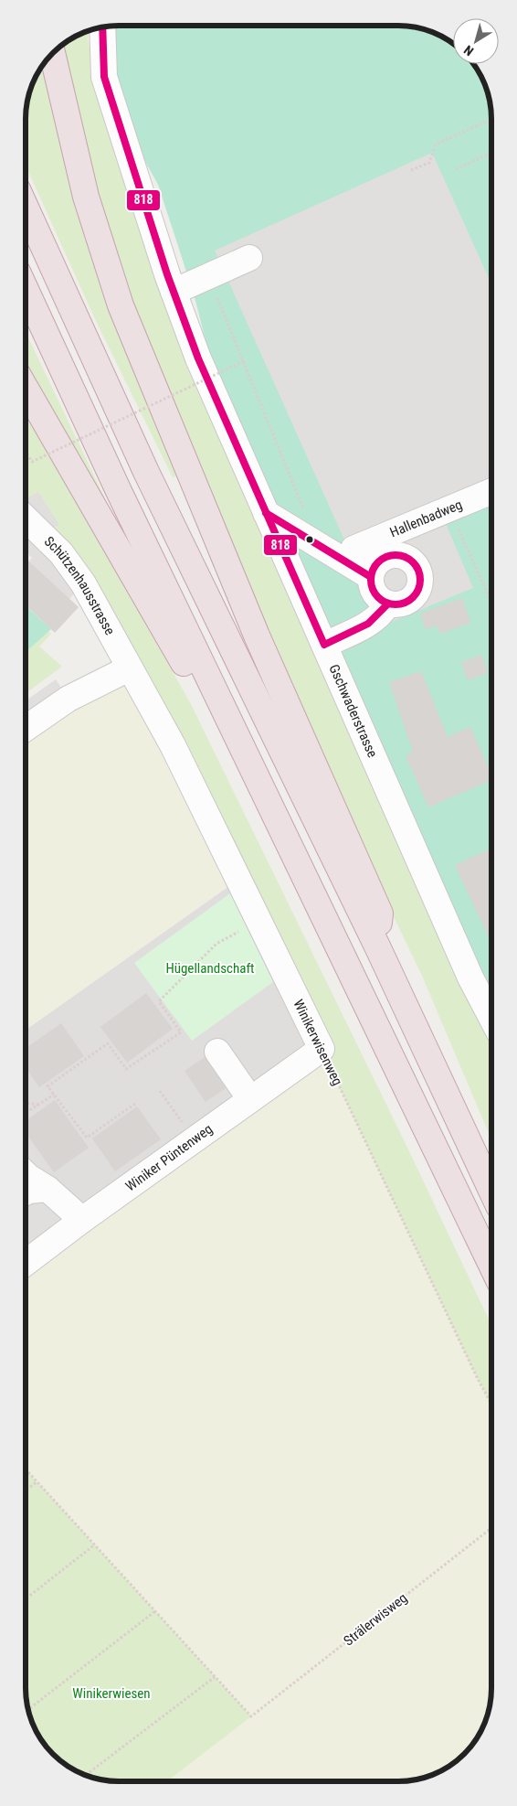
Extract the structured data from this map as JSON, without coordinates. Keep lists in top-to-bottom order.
{
  "streets": {
    "street": [
      "Hallenbadweg",
      "Schützenhausstrasse",
      "Gschwaderstrasse",
      "Winikerwisenweg",
      "Winiker Püntenweg"
    ],
    "path": ["Strälerwisweg"]
  },
  "crossings": [
    ["Schützenhausstrasse", "Winikerwisenweg"],
    ["Winikerwisenweg", "Winiker Püntenweg"]
  ],
  "parks": ["Hügellandschaft", "Winikerwiesen"],
  "lines": ["transit line 818"],
  "north": "bottom left"
}
